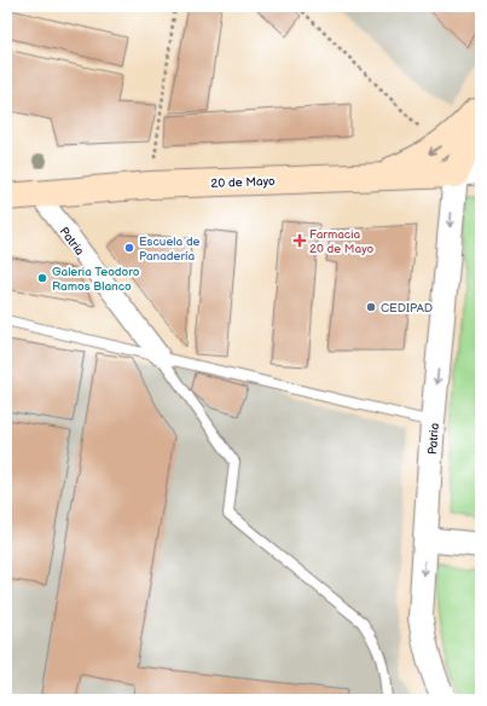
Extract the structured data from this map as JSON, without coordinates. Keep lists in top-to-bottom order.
{
  "streets": {
    "main road": ["20 de Mayo"],
    "street": ["Patria"]
  },
  "crossings": [
    ["20 de Mayo", "Patria"]
  ],
  "one_way": ["Patria"],
  "places": {
    "health": ["Farmacia 20 de Mayo"],
    "other": ["Escuela de Panadería", "Galeria Teodoro Ramos Blanco", "CEDIPAD"]
  }
}
